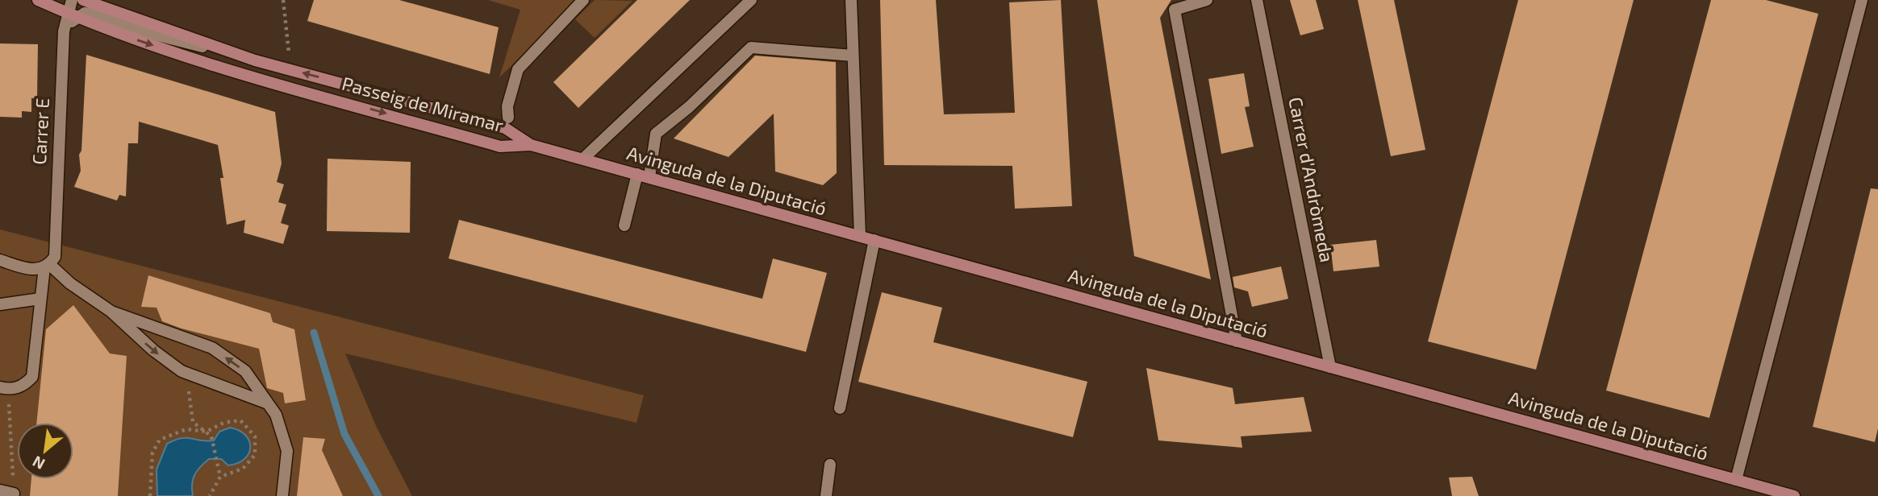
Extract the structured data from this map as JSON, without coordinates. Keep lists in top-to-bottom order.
{
  "streets": {
    "street": [
      "Passeig de Miramar",
      "Carrer E",
      "Carrer d'Andròmeda",
      "Avinguda de la Diputació"
    ]
  },
  "crossings": [
    ["Passeig de Miramar", "Avinguda de la Diputació"],
    ["Carrer d'Andròmeda", "Avinguda de la Diputació"]
  ],
  "north": "bottom left"
}
